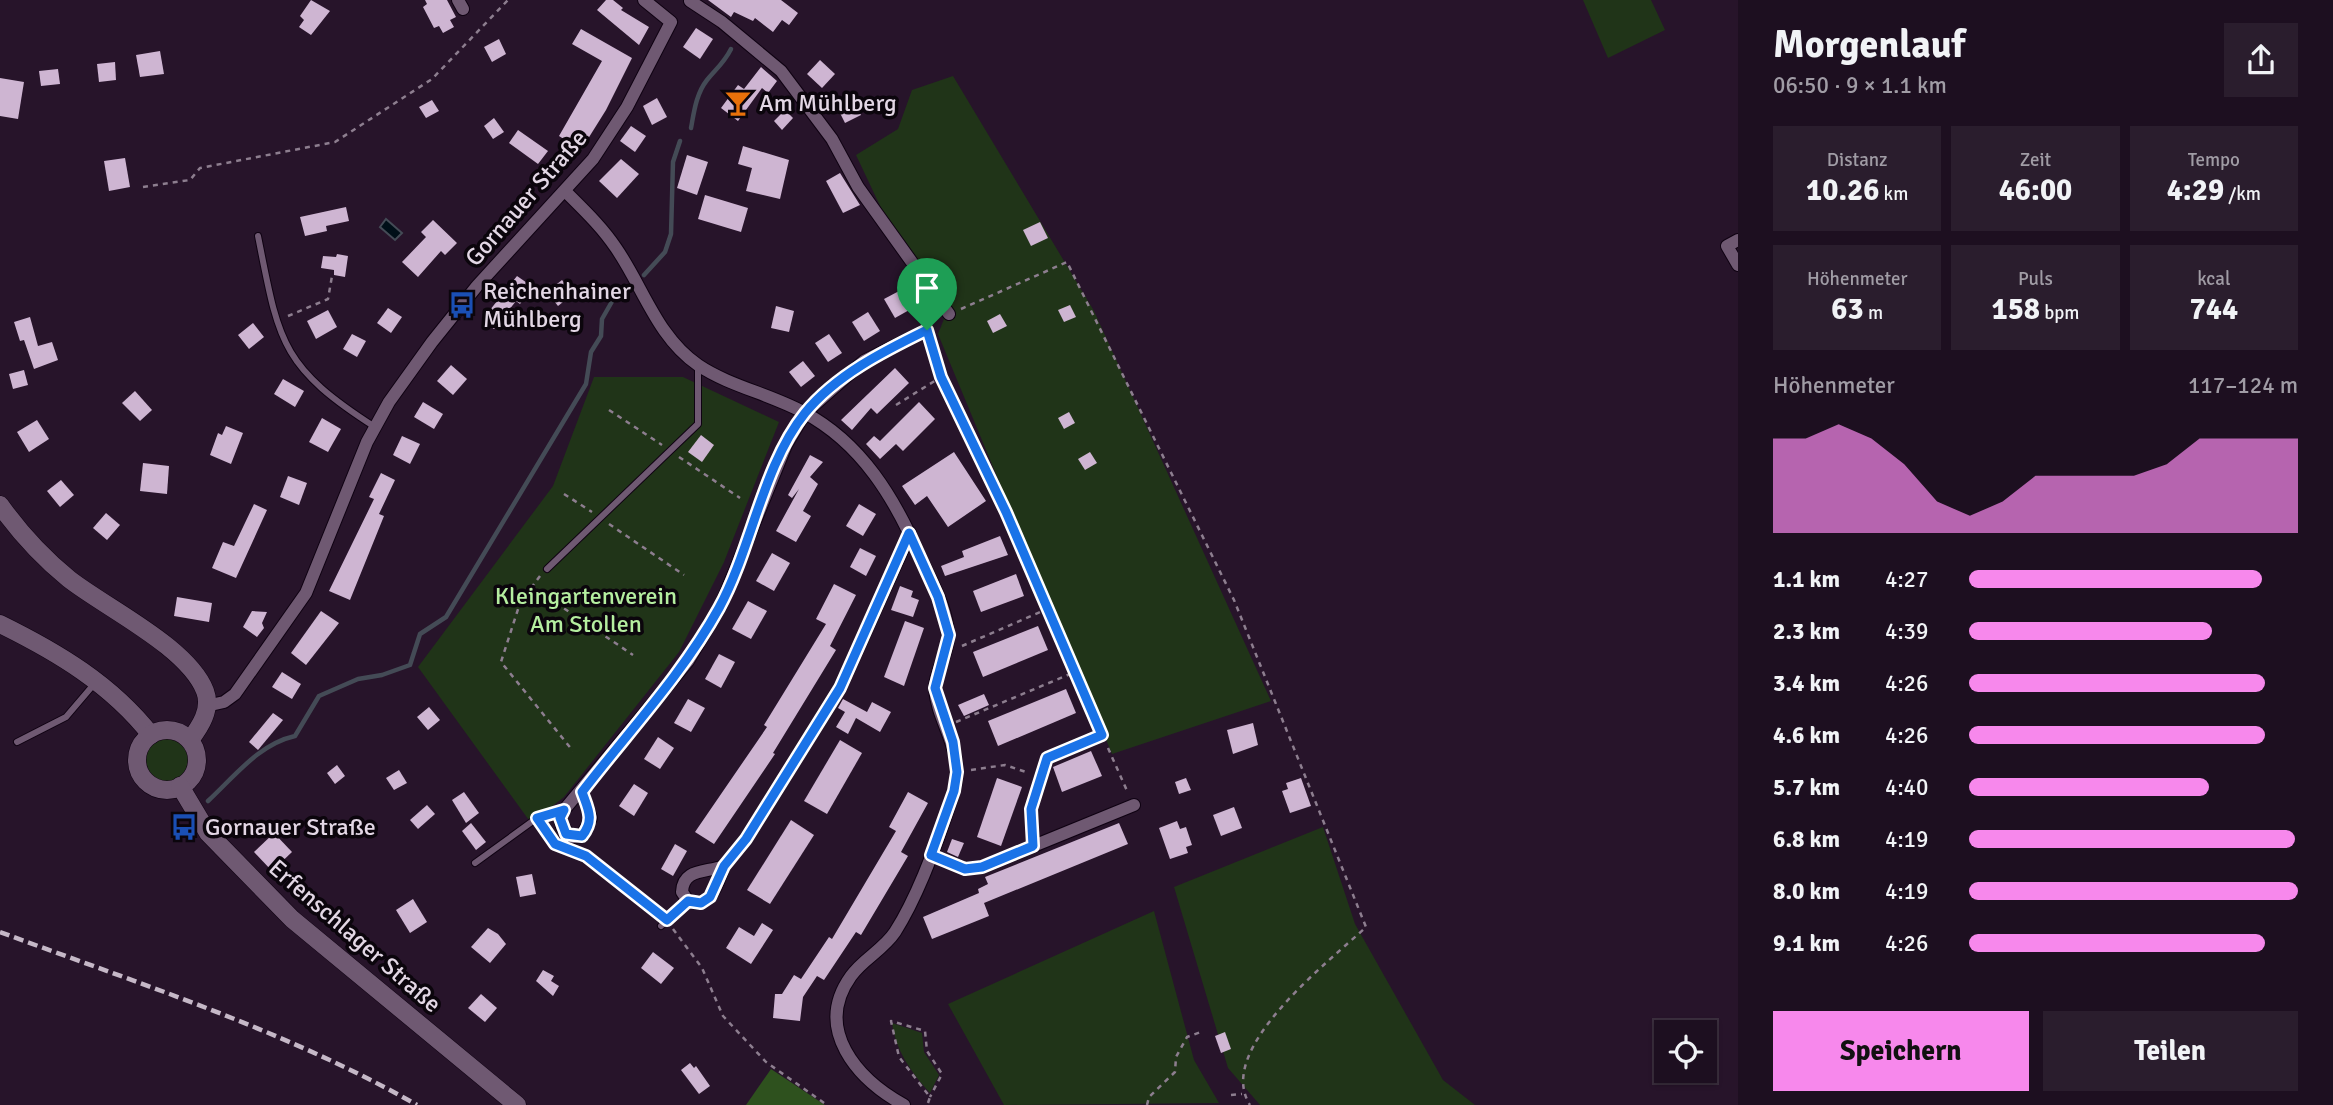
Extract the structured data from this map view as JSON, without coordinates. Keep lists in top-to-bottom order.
{
  "streets": {
    "main road": ["Erfenschlager Straße"],
    "street": ["Gornauer Straße"]
  },
  "parks": ["Kleingartenverein Am Stollen"],
  "places": {
    "bar": ["Am Mühlberg"],
    "bus stop": ["Reichenhainer Mühlberg", "Gornauer Straße"]
  },
  "page": {
    "heading": ["Morgenlauf", "06:50 · 9 × 1.1 km"],
    "stats": [
      ["Distanz", "10.26 km"],
      ["Zeit", "46:00"],
      ["Tempo", "4:29 /km"],
      ["Höhenmeter", "63 m"],
      ["Puls", "158 bpm"],
      ["kcal", "744"]
    ],
    "chart": ["Höhenmeter", "117–124 m"],
    "list": [
      {
        "name": "1.1 km",
        "note": "4:27"
      },
      {
        "name": "2.3 km",
        "note": "4:39"
      },
      {
        "name": "3.4 km",
        "note": "4:26"
      },
      {
        "name": "4.6 km",
        "note": "4:26"
      },
      {
        "name": "5.7 km",
        "note": "4:40"
      },
      {
        "name": "6.8 km",
        "note": "4:19"
      },
      {
        "name": "8.0 km",
        "note": "4:19"
      },
      {
        "name": "9.1 km",
        "note": "4:26"
      }
    ],
    "buttons": ["Speichern", "Teilen"]
  }
}
